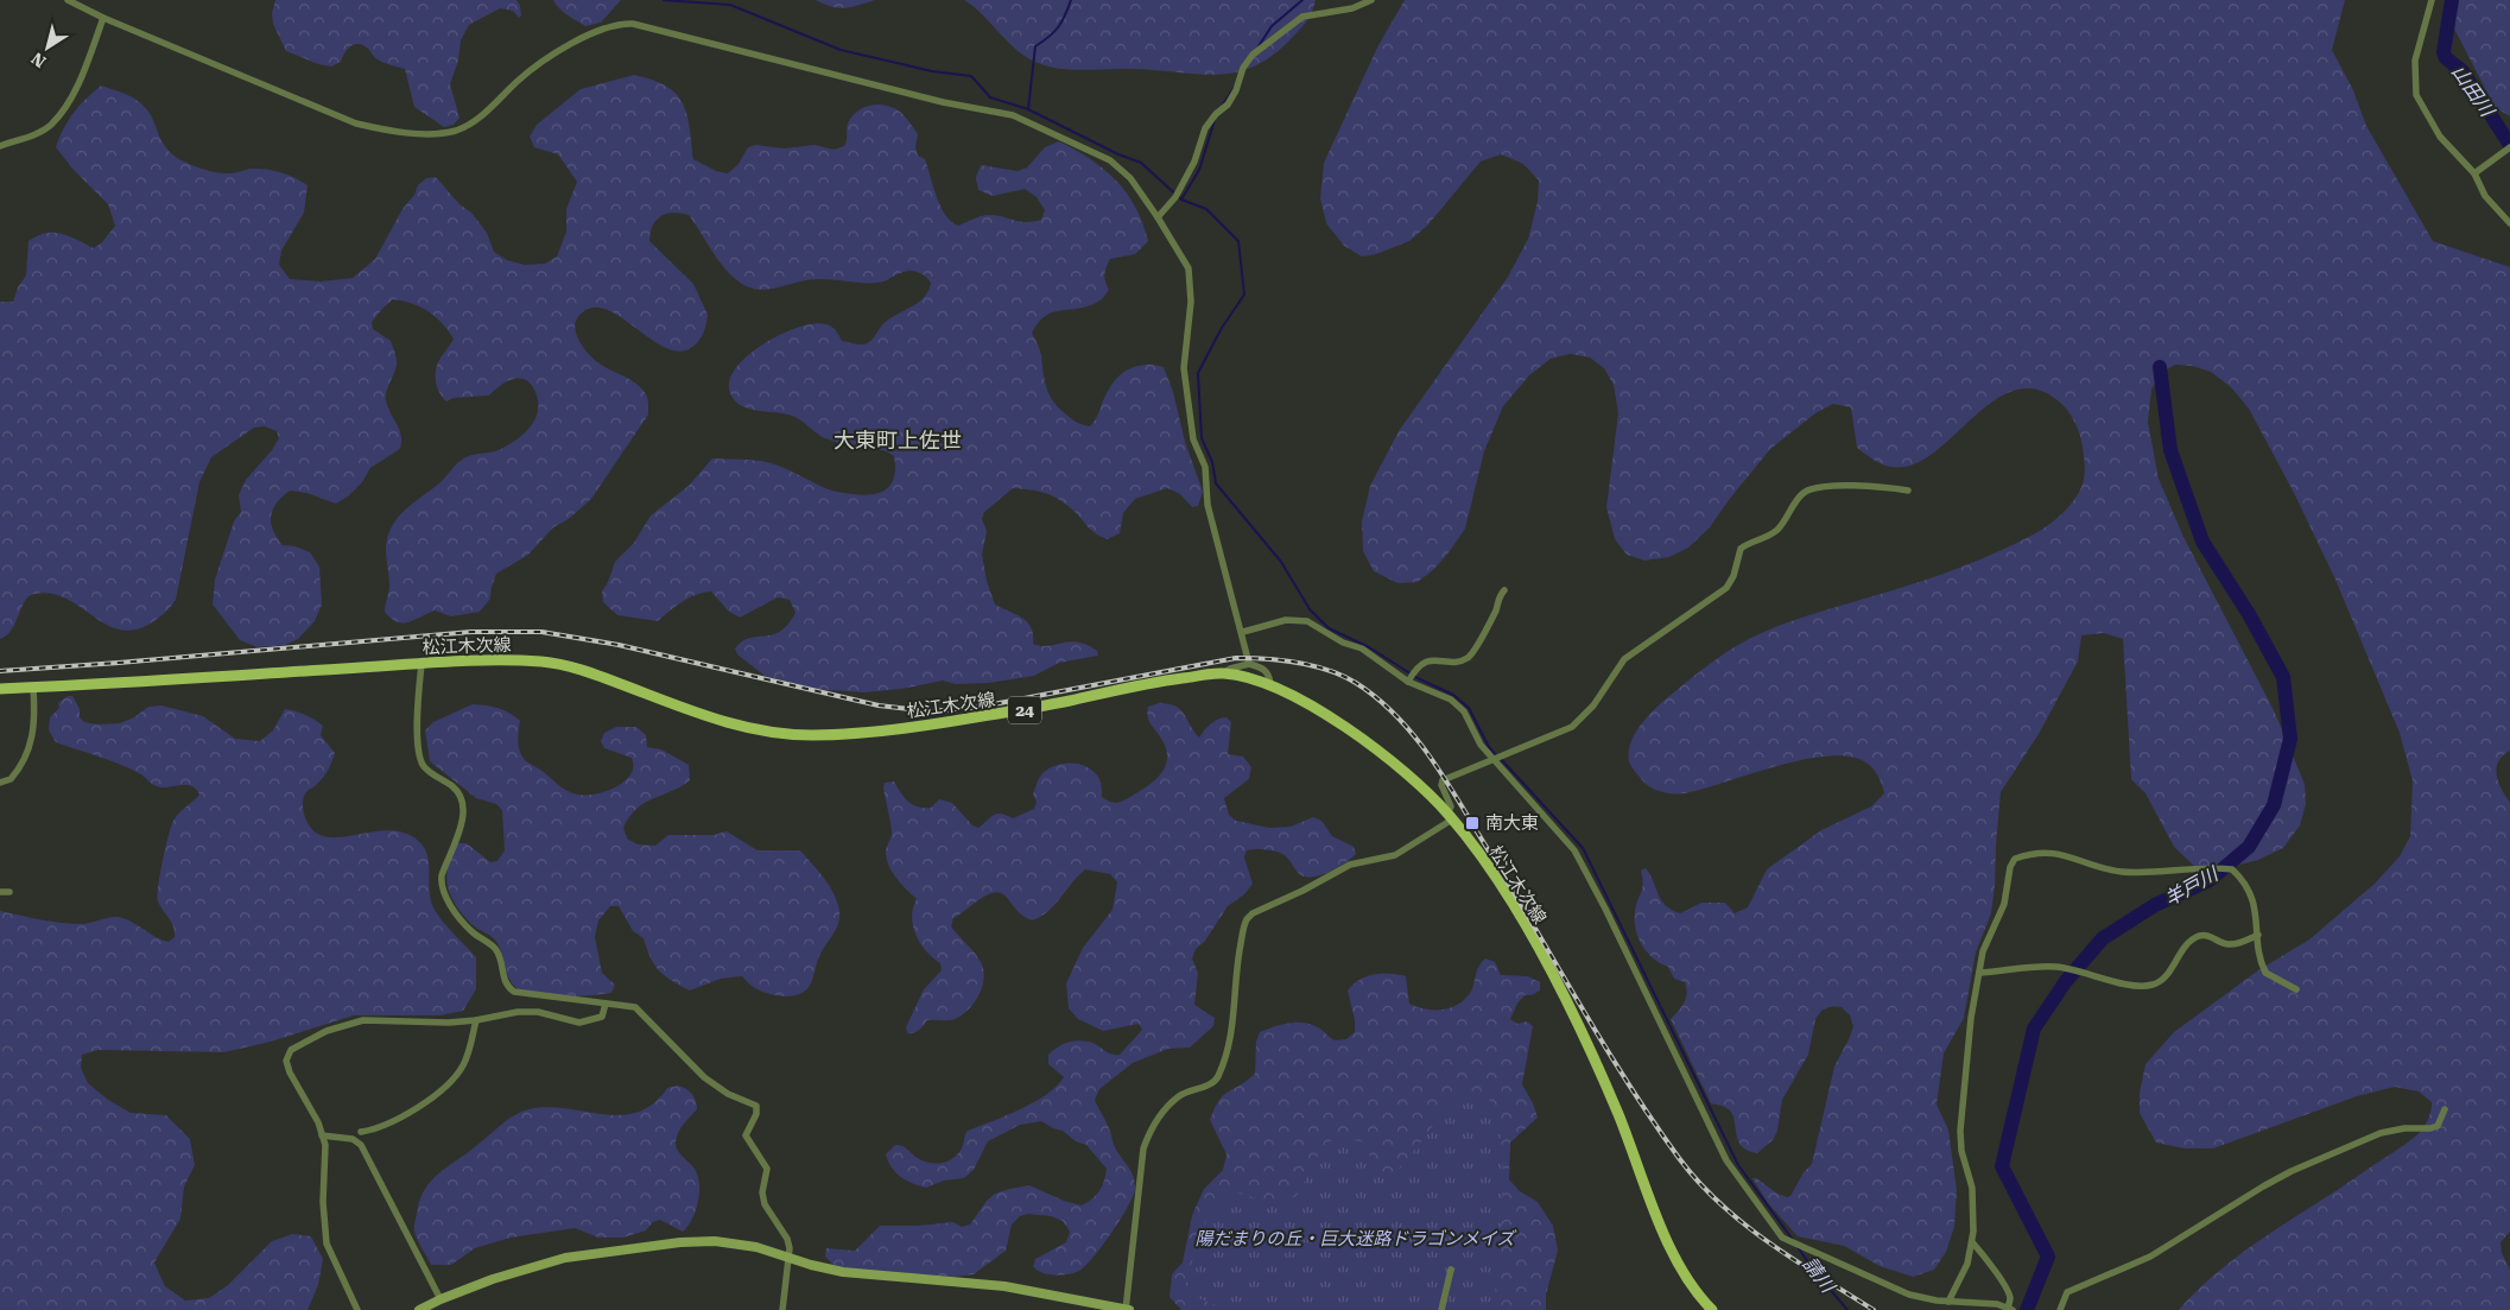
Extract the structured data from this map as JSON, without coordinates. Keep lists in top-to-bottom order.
{
  "streets": {
    "main road": ["松江木次線", "24"]
  },
  "districts": ["大東町上佐世"],
  "water": ["山田川", "羊戸川", "請川"],
  "parks": ["陽だまりの丘・巨大迷路ドラゴンメイズ"],
  "places": {
    "transit": ["南大東"]
  },
  "north": "bottom left"
}
